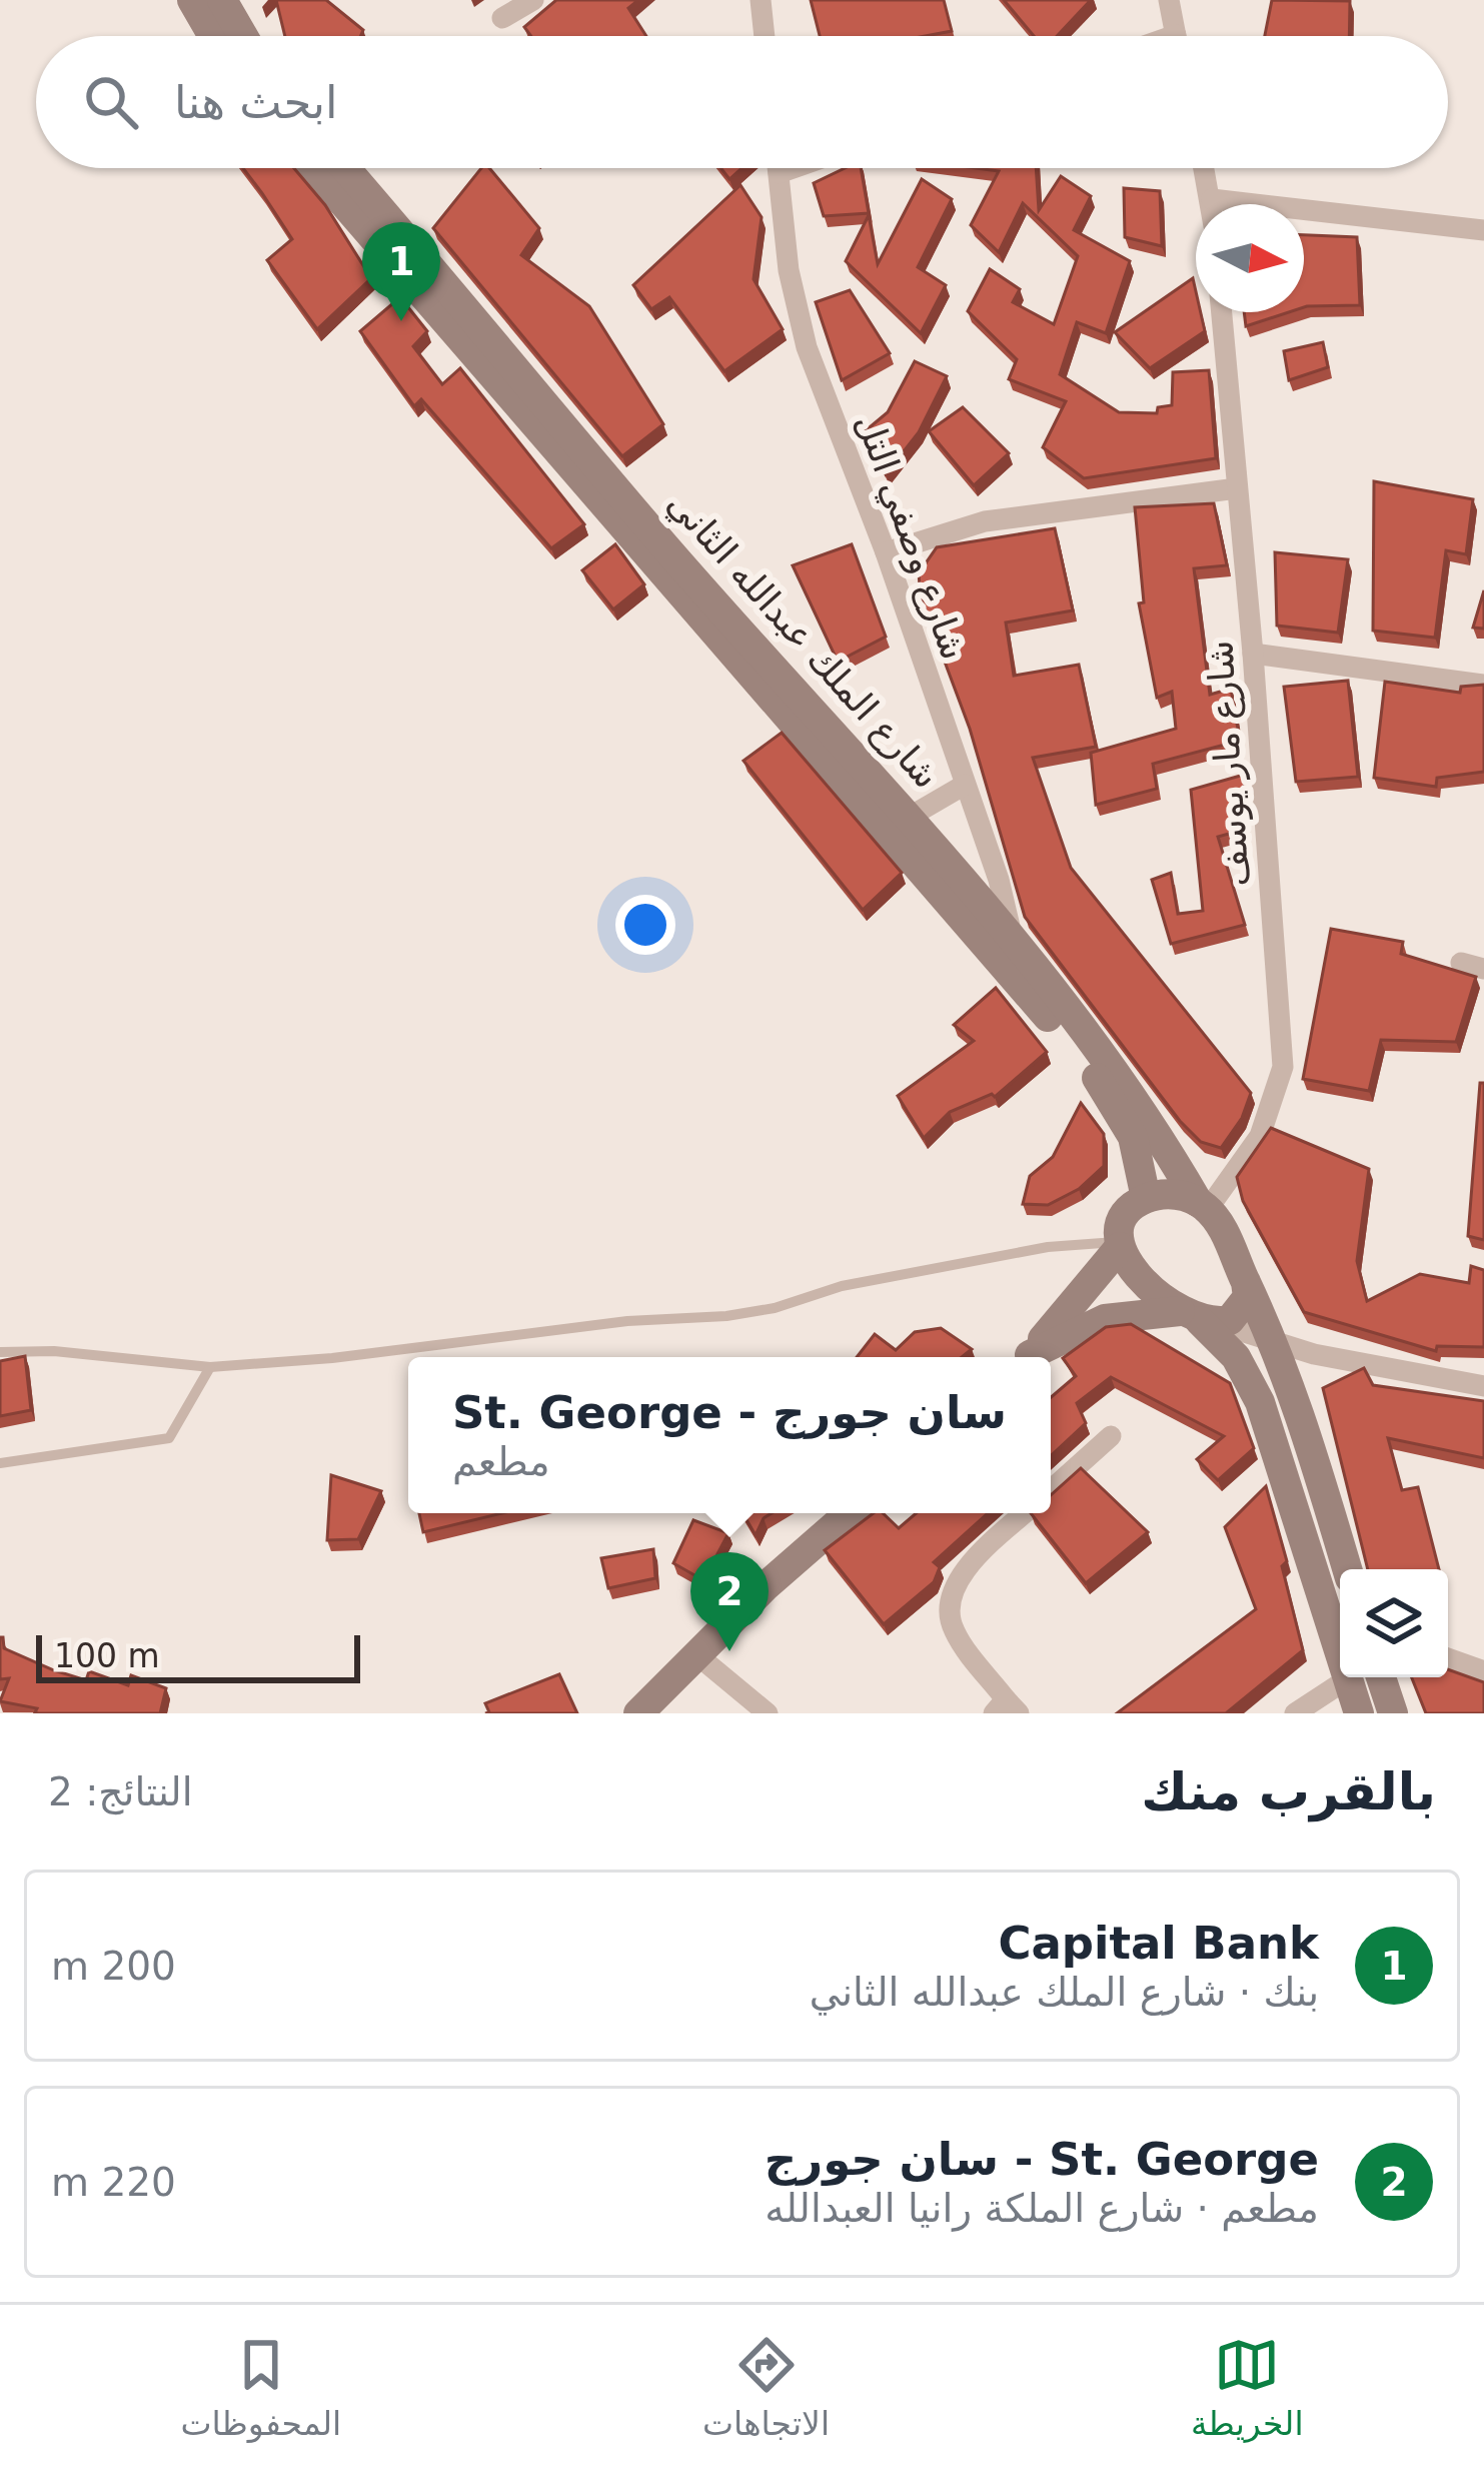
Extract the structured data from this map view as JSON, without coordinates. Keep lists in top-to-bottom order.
{
  "streets": {
    "main road": ["شارع الملك عبدالله الثاني"],
    "street": ["شارع وصفي التل", "شارع مار يوسف"]
  },
  "crossings": [
    ["شارع وصفي التل", "شارع الملك عبدالله الثاني"],
    ["شارع الملك عبدالله الثاني", "شارع مار يوسف"]
  ],
  "scale_bar": "100 m",
  "north": "right",
  "page": {
    "search": "ابحث هنا",
    "pins": ["1", "2"],
    "popup": ["St. George - سان جورج", "مطعم"],
    "scale": "100 m",
    "heading": ["بالقرب منك", "النتائج: 2"],
    "list": [
      {
        "mark": "1",
        "name": "Capital Bank",
        "note": "بنك · شارع الملك عبدالله الثاني",
        "value": "200 m"
      },
      {
        "mark": "2",
        "name": "St. George - سان جورج",
        "note": "مطعم · شارع الملكة رانيا العبدالله",
        "value": "220 m"
      }
    ],
    "nav": ["الخريطة", "الاتجاهات", "المحفوظات"]
  }
}
